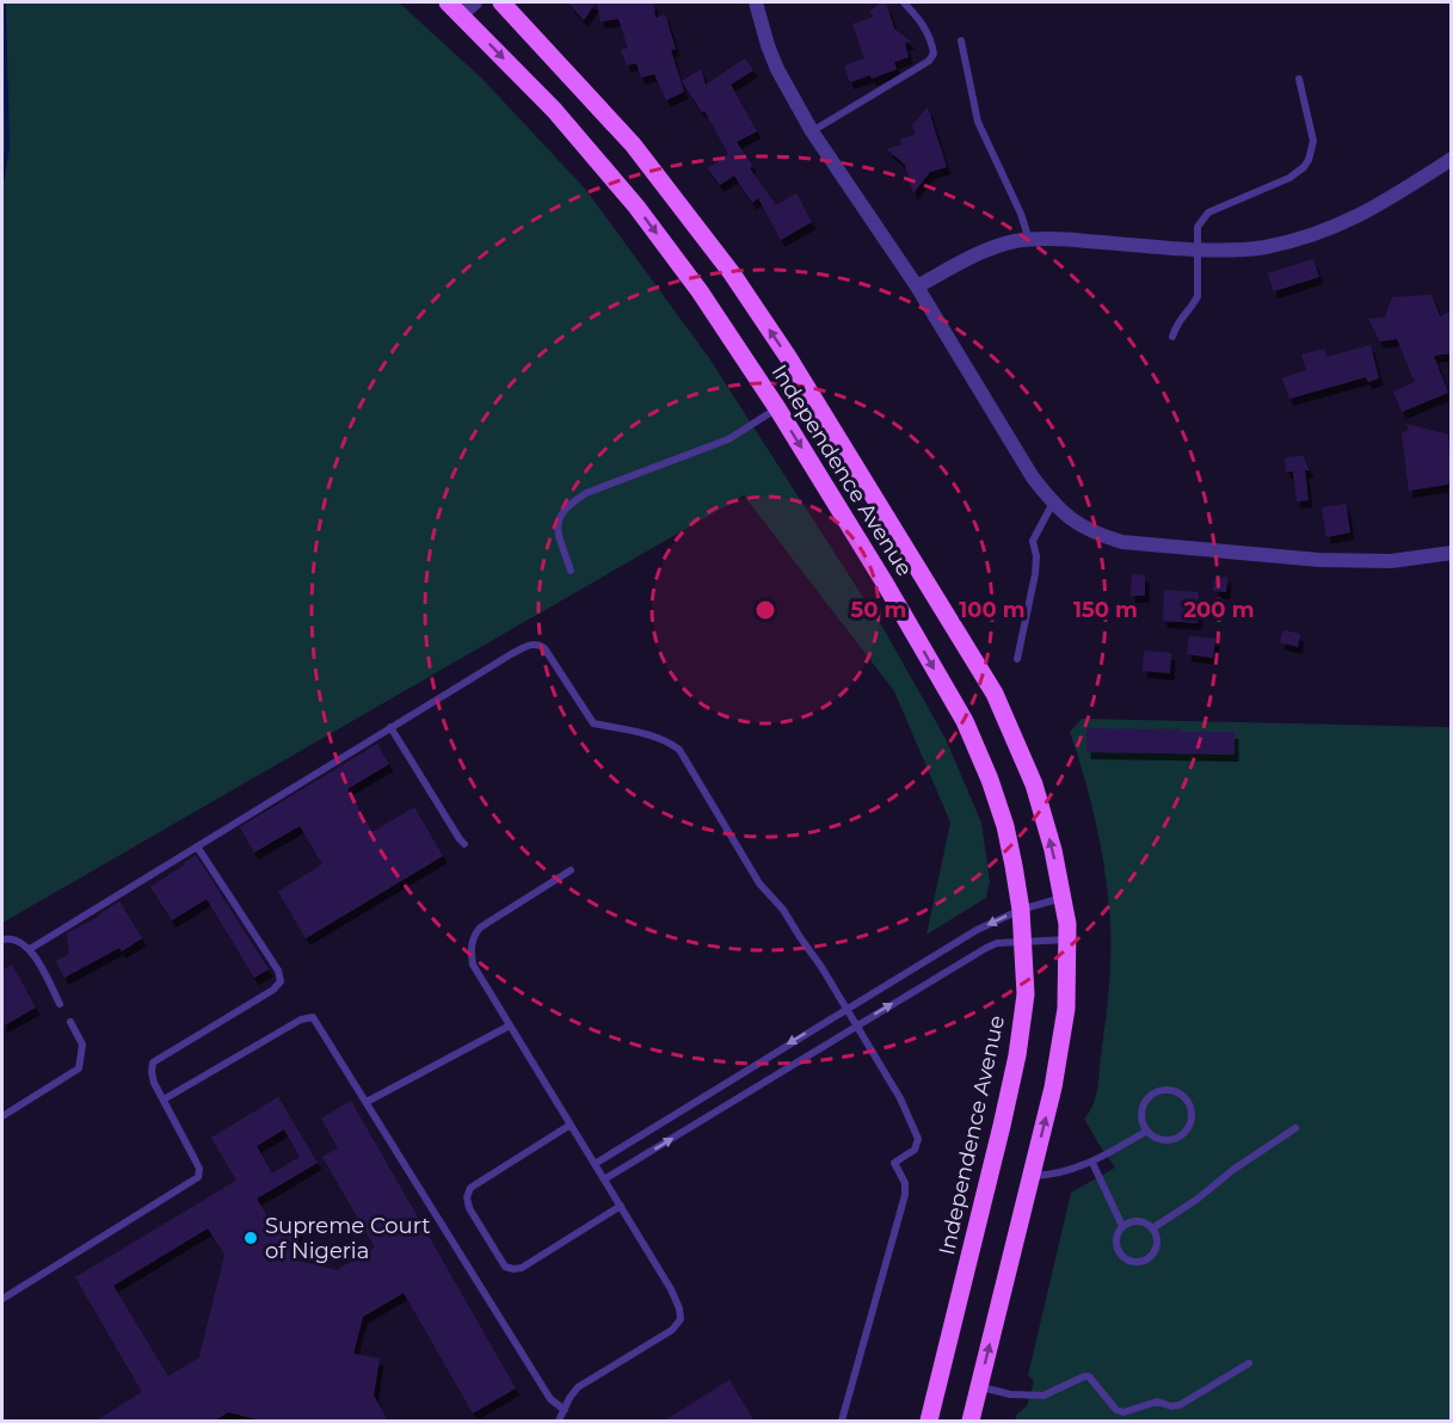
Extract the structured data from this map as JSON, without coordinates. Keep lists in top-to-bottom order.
{
  "streets": {
    "main road": ["Independence Avenue"]
  },
  "places": ["Supreme Court of Nigeria"],
  "rings": [
    "50 m",
    "100 m",
    "150 m",
    "200 m"
  ]
}
